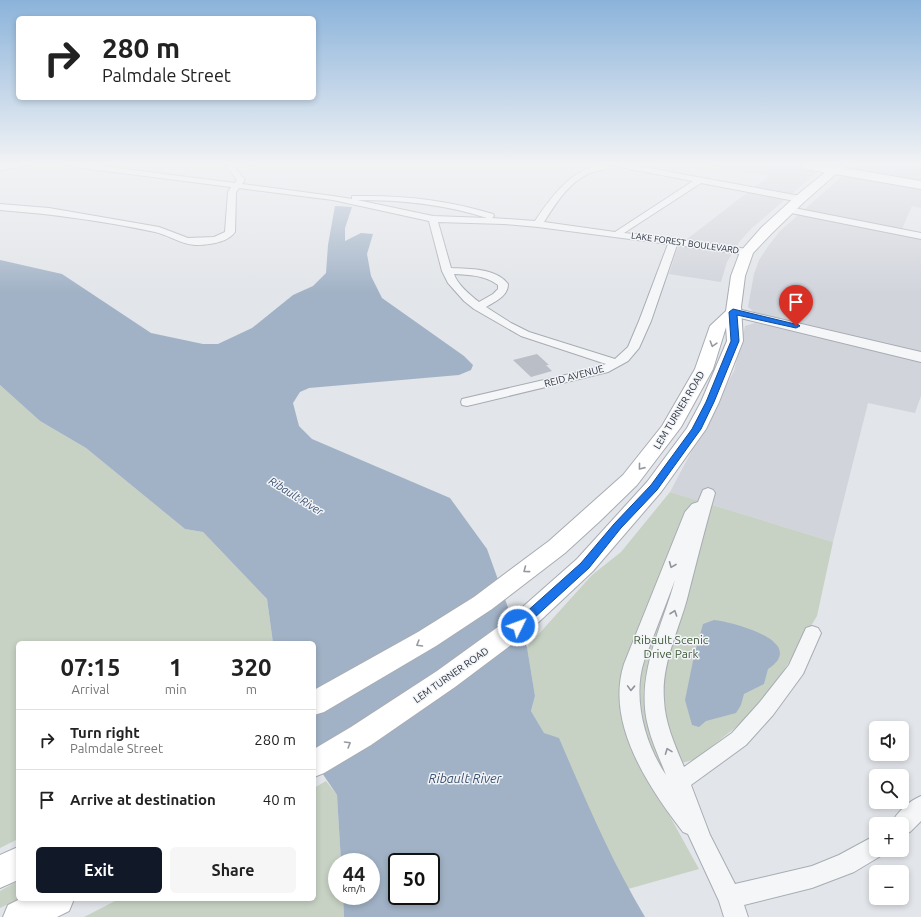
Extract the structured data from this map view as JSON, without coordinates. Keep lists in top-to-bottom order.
{
  "streets": {
    "main road": ["LEM TURNER ROAD"],
    "street": ["LAKE FOREST BOULEVARD", "REID AVENUE"]
  },
  "crossings": [
    ["LAKE FOREST BOULEVARD", "REID AVENUE"],
    ["LAKE FOREST BOULEVARD", "LEM TURNER ROAD"]
  ],
  "water": ["Ribault River"],
  "parks": ["Ribault Scenic Drive Park"],
  "page": {
    "turn": ["280 m", "Palmdale Street"],
    "eta": [
      "07:15",
      "Arrival",
      "1",
      "min",
      "320",
      "m"
    ],
    "list": [
      {
        "name": "Turn right",
        "note": "Palmdale Street",
        "value": "280 m"
      },
      {
        "name": "Arrive at destination",
        "value": "40 m"
      }
    ],
    "map_buttons": ["+", "−"],
    "buttons": ["Exit", "Share"],
    "speed": "44 km/h",
    "limit": "50"
  }
}
